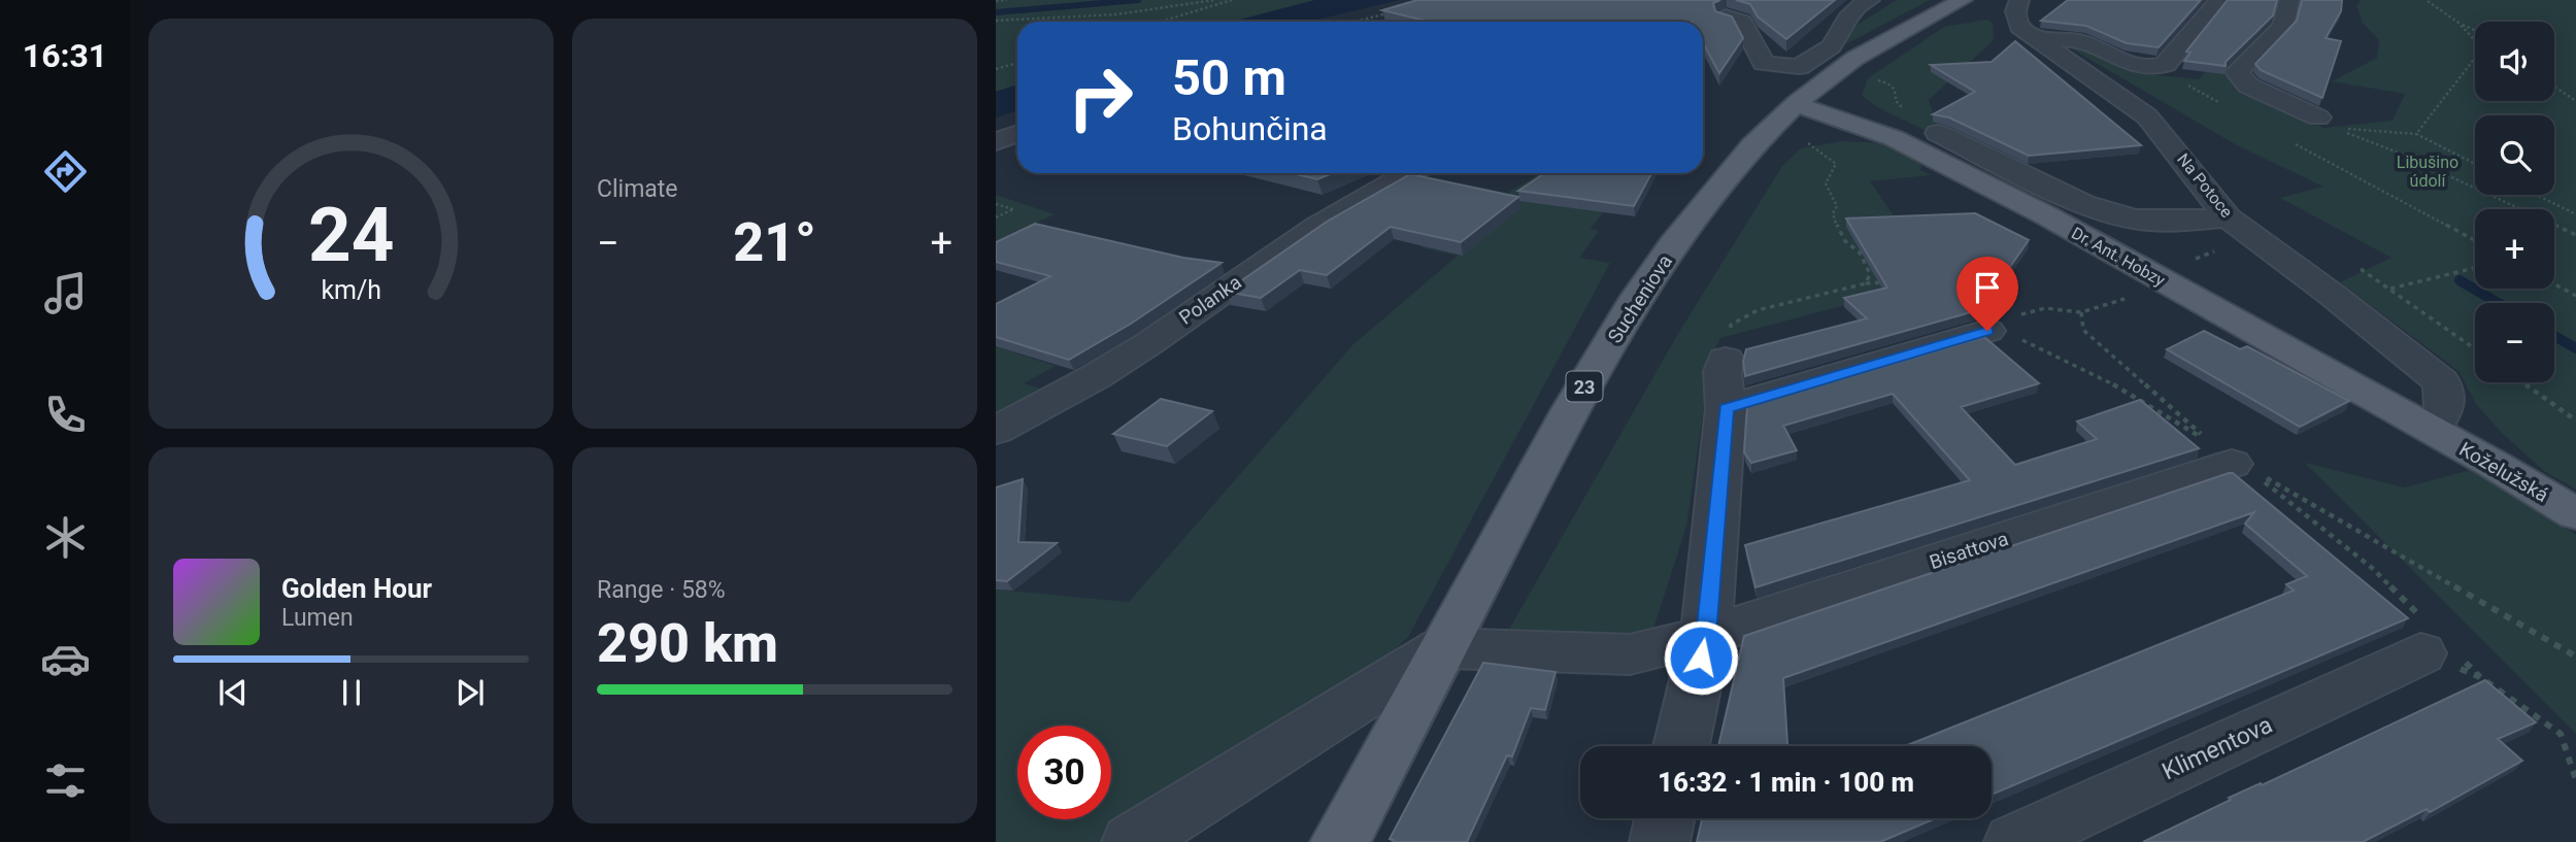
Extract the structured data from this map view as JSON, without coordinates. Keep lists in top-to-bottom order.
{
  "streets": {
    "main road": [
      "Dr. Ant. Hobzy",
      "Sucheniova",
      "23",
      "Koželužská"
    ],
    "street": [
      "Na Potoce",
      "Polanka",
      "Bisattova",
      "Klimentova"
    ]
  },
  "crossings": [
    ["Na Potoce", "Dr. Ant. Hobzy"],
    ["Na Potoce", "Koželužská"],
    ["Dr. Ant. Hobzy", "Sucheniova"],
    ["Dr. Ant. Hobzy", "Koželužská"],
    ["Sucheniova", "Bisattova"]
  ],
  "parks": ["Libušino údolí"],
  "page": {
    "tabs": "16:31",
    "tile": [
      "Climate",
      ["Range · 58%", "290 km"]
    ],
    "map_buttons": ["+", "−"],
    "turn": ["50 m", "Bohunčina"],
    "heat": ["−", "21°", "+"],
    "song": ["Golden Hour", "Lumen"],
    "limit": "30",
    "trip": "16:32 · 1 min · 100 m",
    "gauge": ["24", "km/h"]
  }
}
